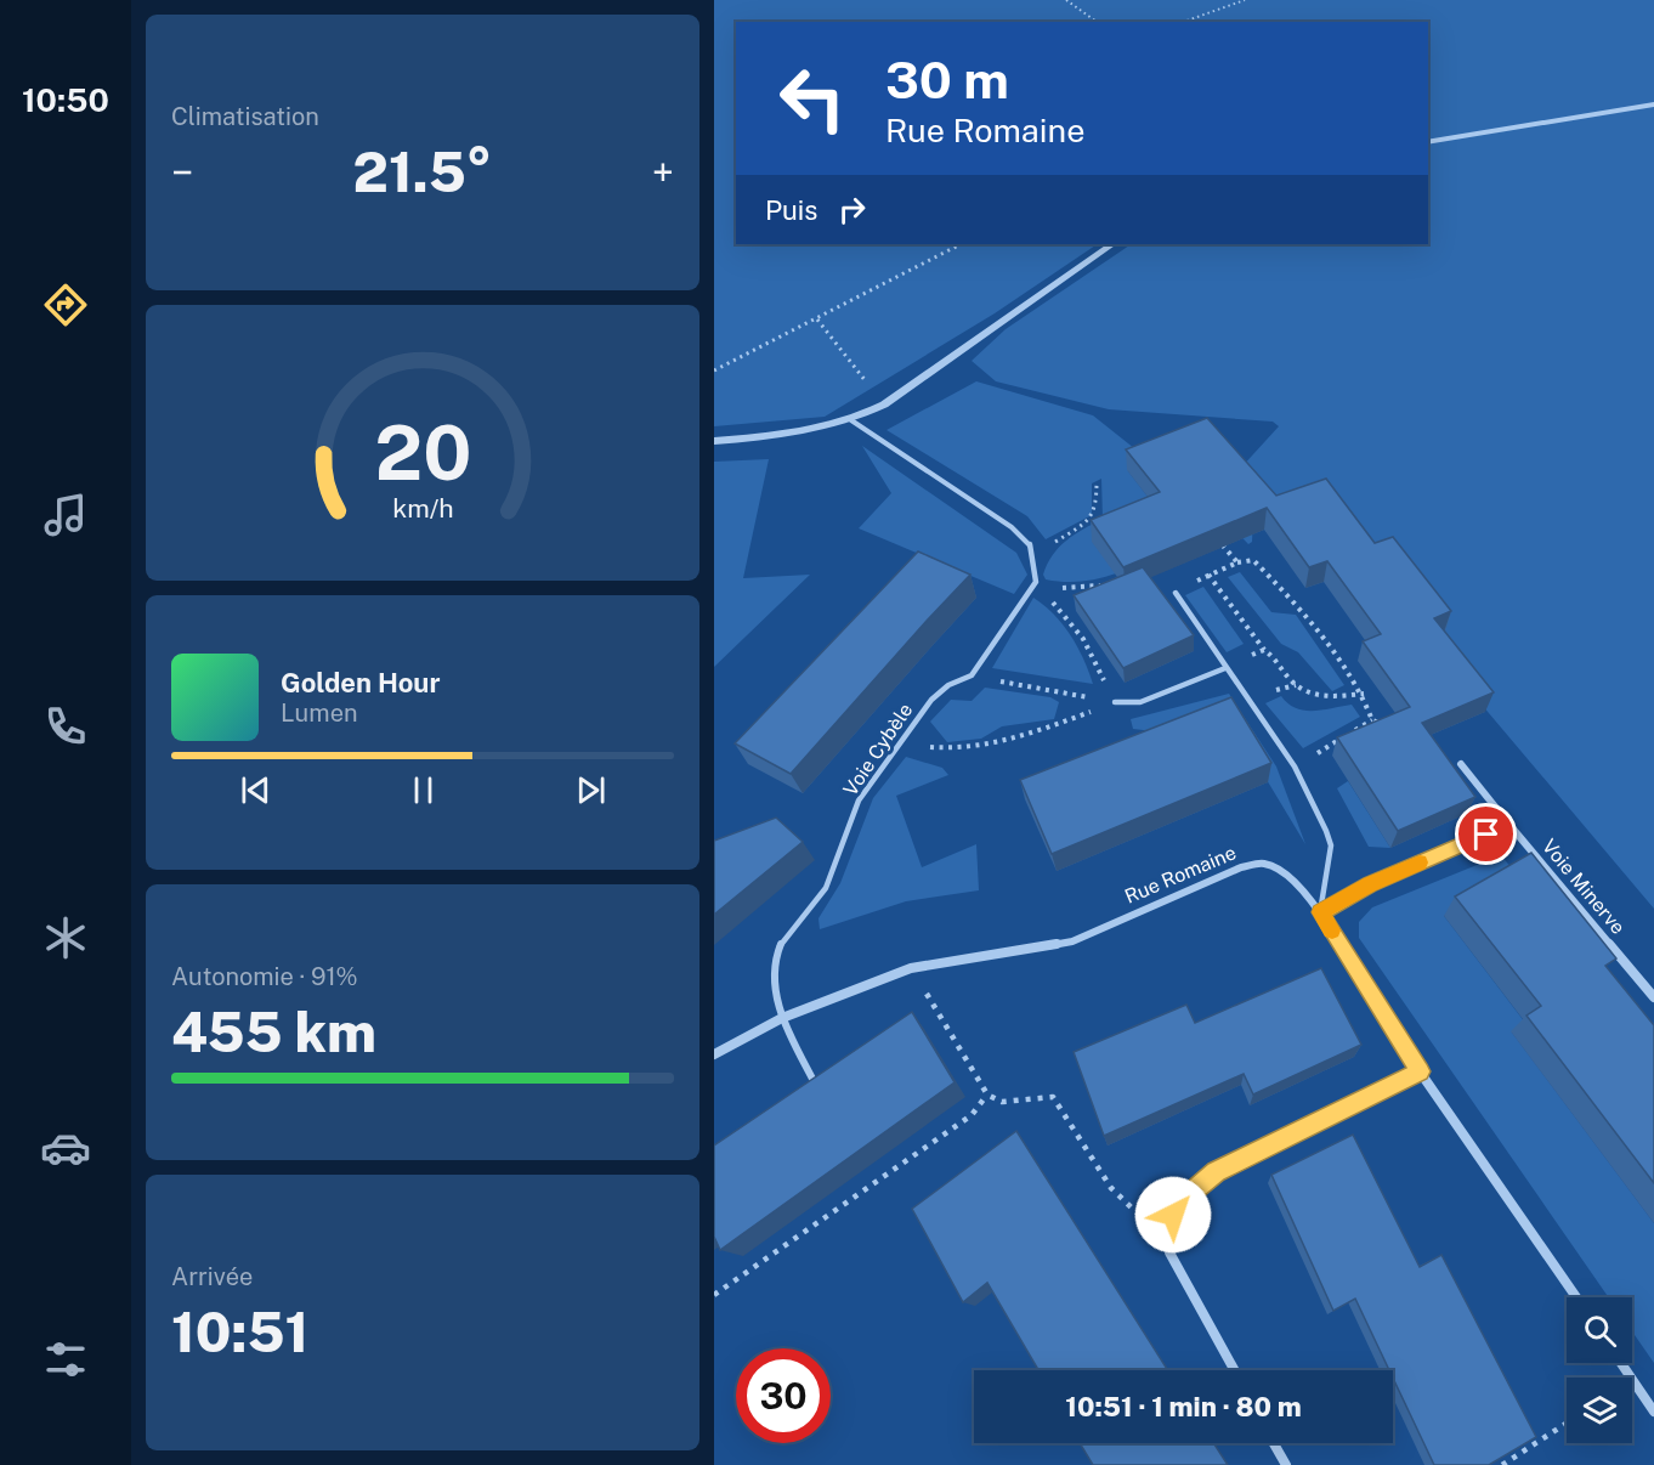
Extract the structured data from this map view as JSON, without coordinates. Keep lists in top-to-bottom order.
{
  "streets": {
    "street": ["Rue Romaine", "Voie Minerve"],
    "lane": ["Voie Cybèle"]
  },
  "crossings": [
    ["Voie Cybèle", "Rue Romaine"]
  ],
  "page": {
    "tabs": "10:50",
    "tile": [
      "Climatisation",
      ["Autonomie · 91%", "455 km"],
      ["Arrivée", "10:51"]
    ],
    "turn": ["30 m", "Rue Romaine"],
    "heat": ["−", "21.5°", "+"],
    "then": "Puis",
    "song": ["Golden Hour", "Lumen"],
    "limit": "30",
    "trip": "10:51 · 1 min · 80 m",
    "gauge": ["20", "km/h"]
  }
}
